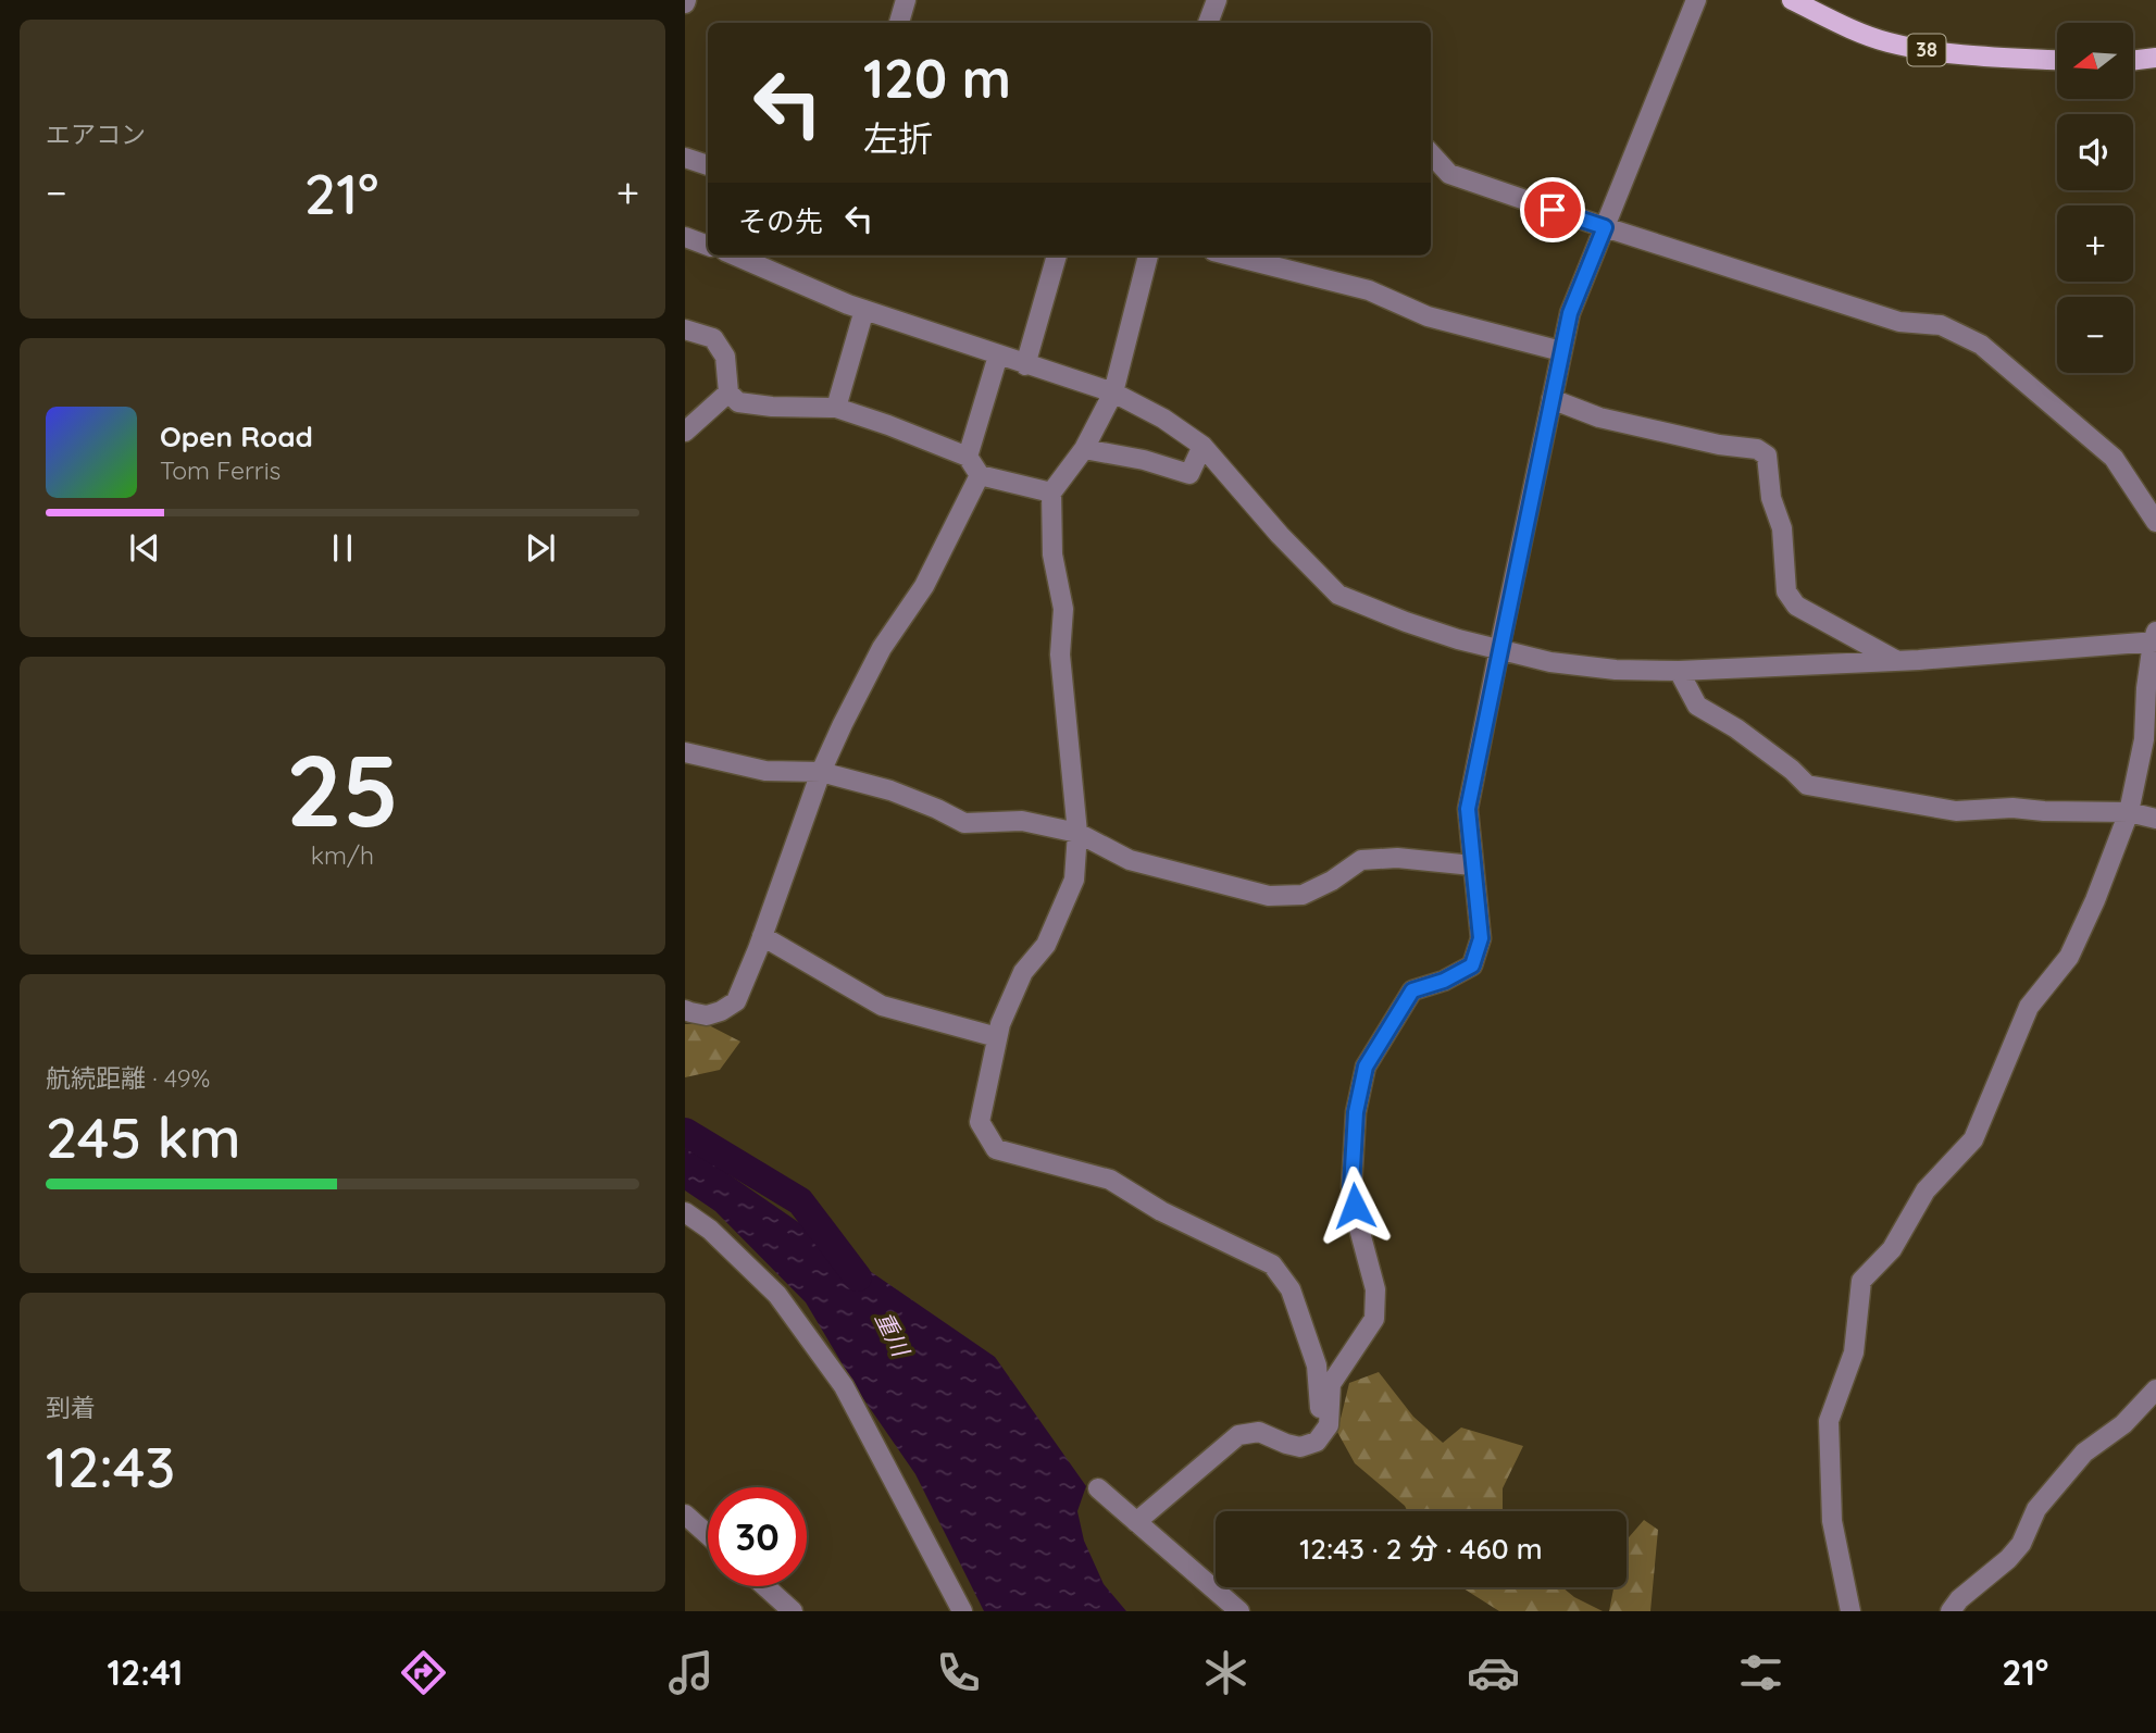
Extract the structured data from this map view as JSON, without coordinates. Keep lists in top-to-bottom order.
{
  "streets": {
    "main road": ["38"]
  },
  "water": ["重川"],
  "north": "left",
  "page": {
    "tile": [
      "エアコン",
      ["25", "km/h"],
      ["航続距離 · 49%", "245 km"],
      ["到着", "12:43"]
    ],
    "map_buttons": ["+", "−"],
    "turn": ["120 m", "左折"],
    "heat": ["−", "21°", "+"],
    "then": "その先",
    "song": ["Open Road", "Tom Ferris"],
    "limit": "30",
    "trip": "12:43 · 2 分 · 460 m",
    "tabs": ["12:41", "21°"]
  }
}
